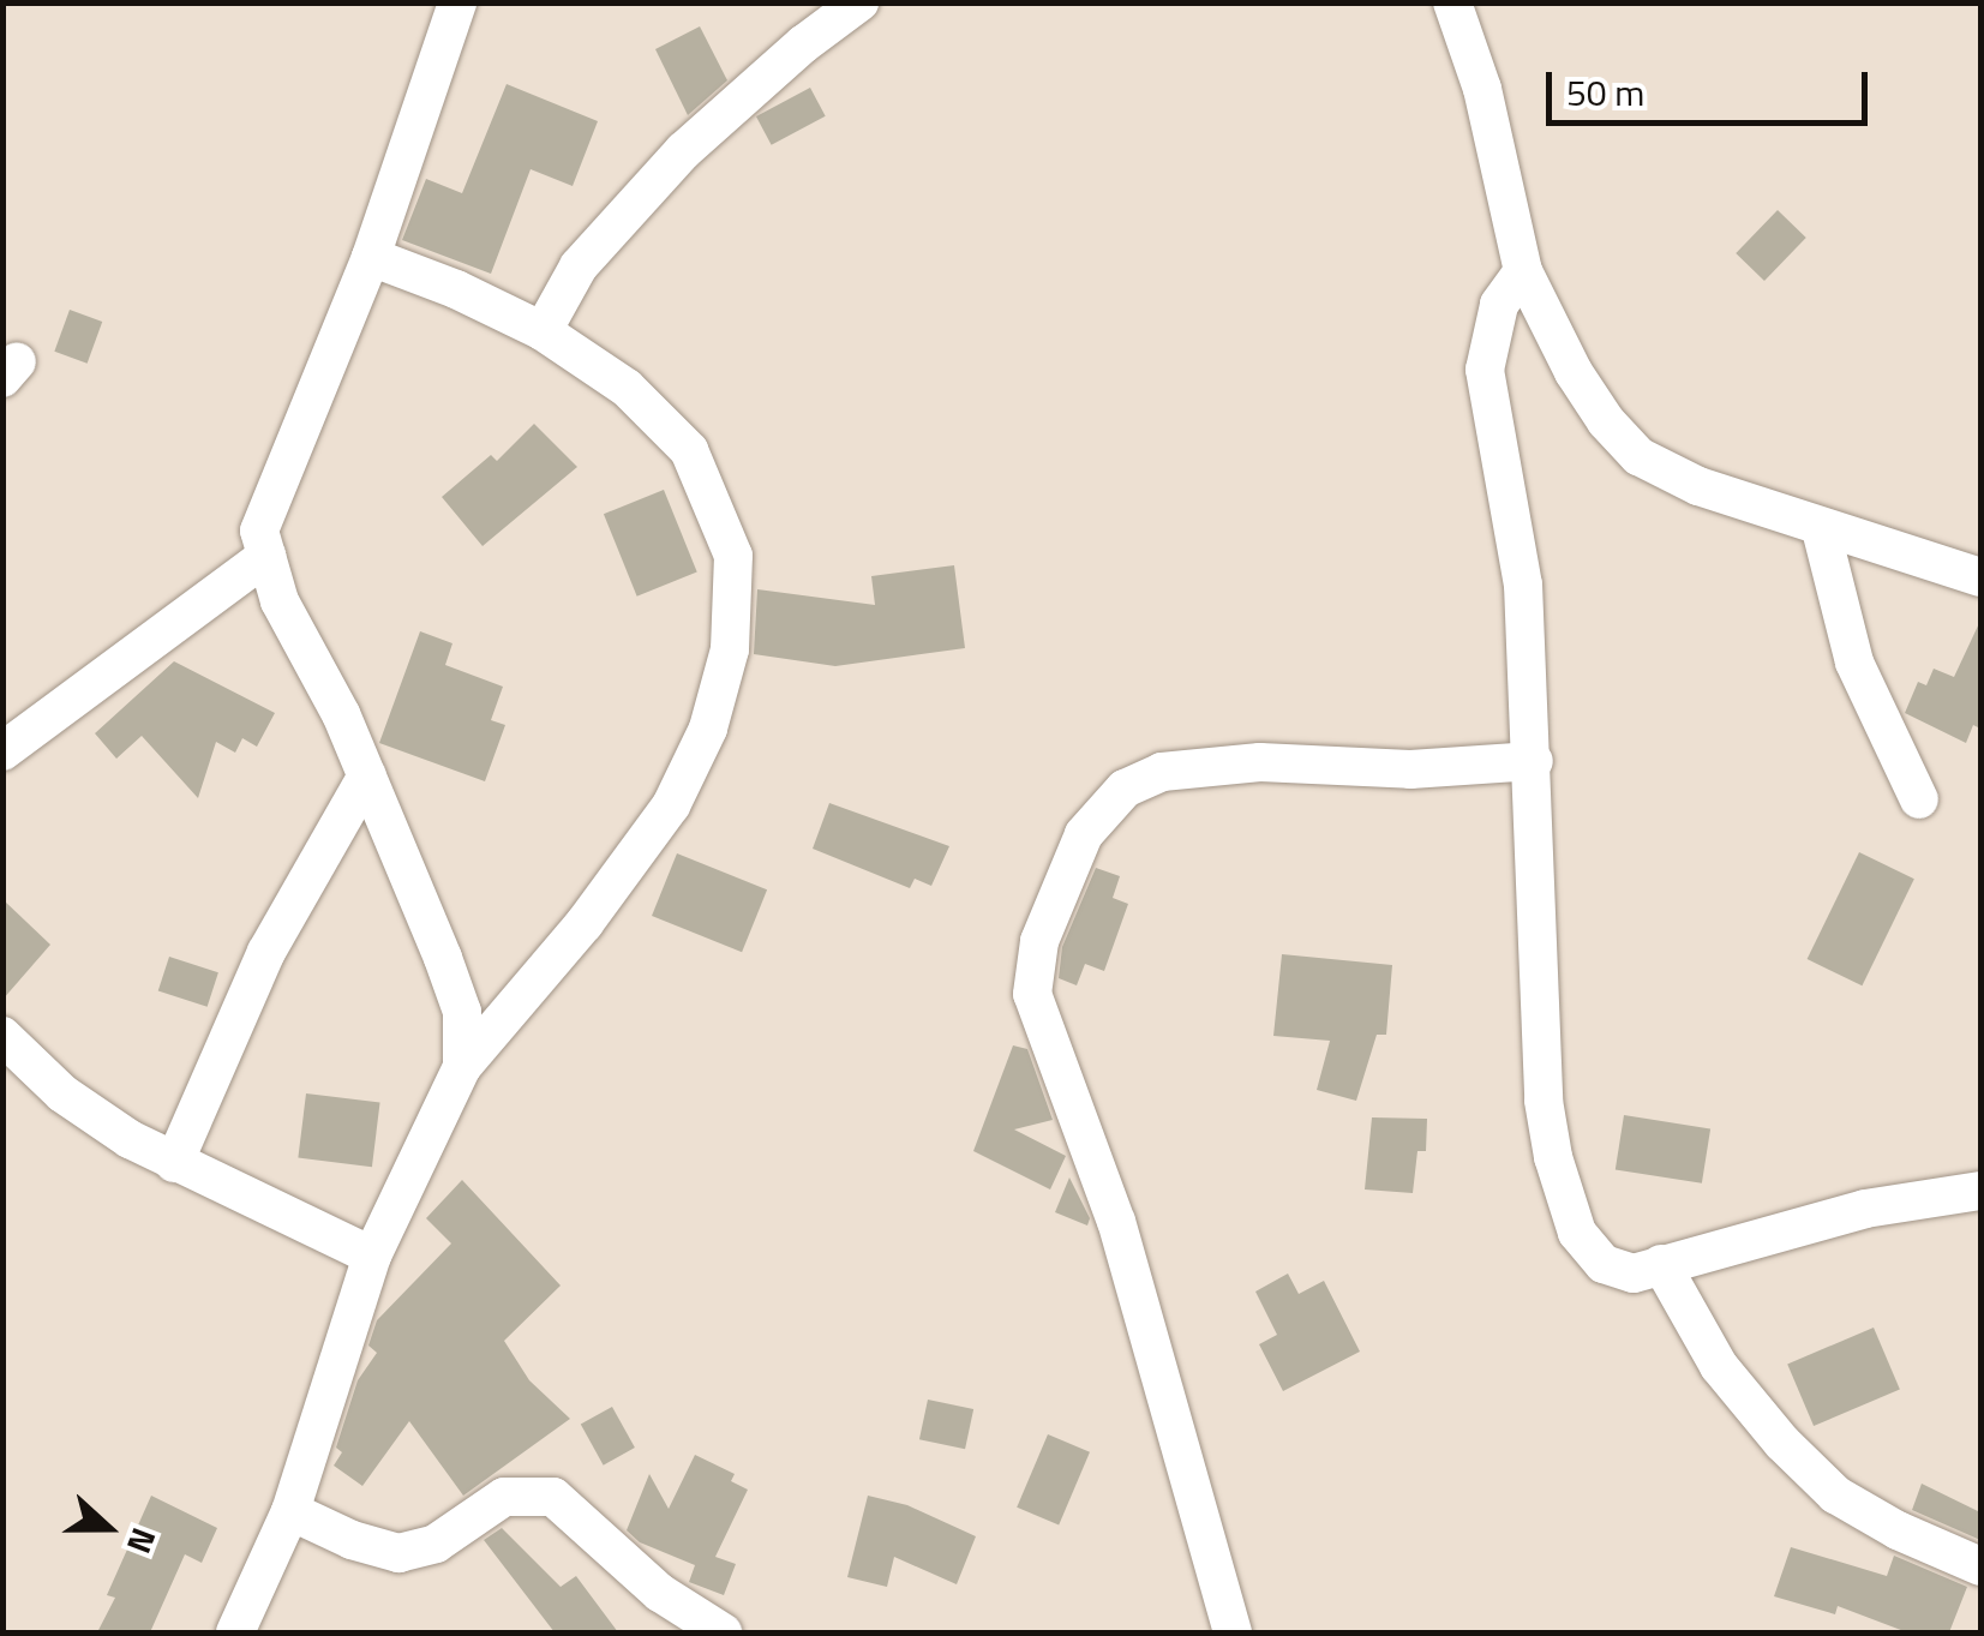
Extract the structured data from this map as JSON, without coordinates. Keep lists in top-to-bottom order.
{
  "scale_bar": "50 m",
  "north": "right"
}
